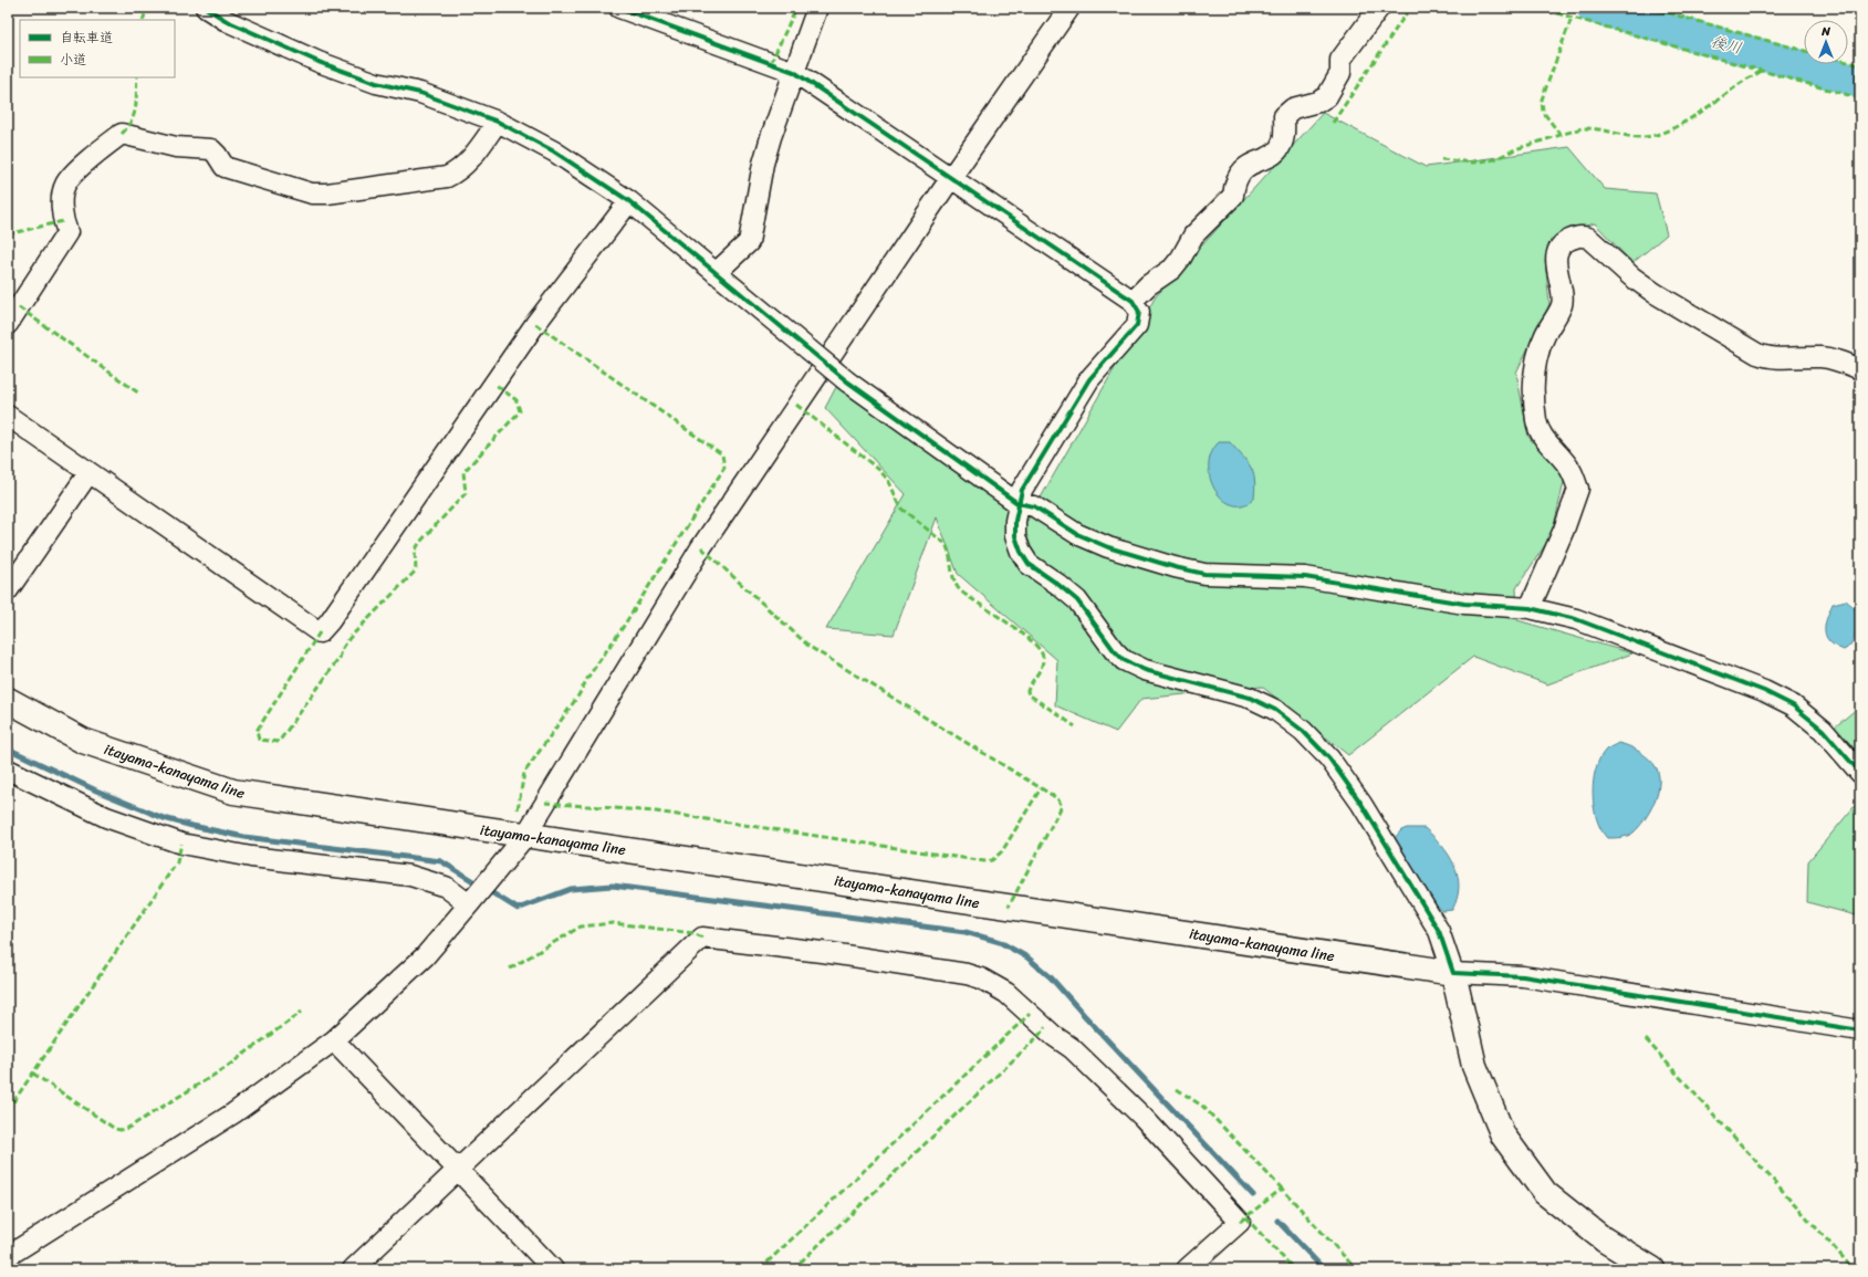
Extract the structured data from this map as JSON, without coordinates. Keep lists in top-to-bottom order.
{
  "streets": {
    "main road": ["itayama-kanayama line"]
  },
  "water": ["後川"],
  "legend": ["自転車道", "小道"],
  "north": "top"
}
